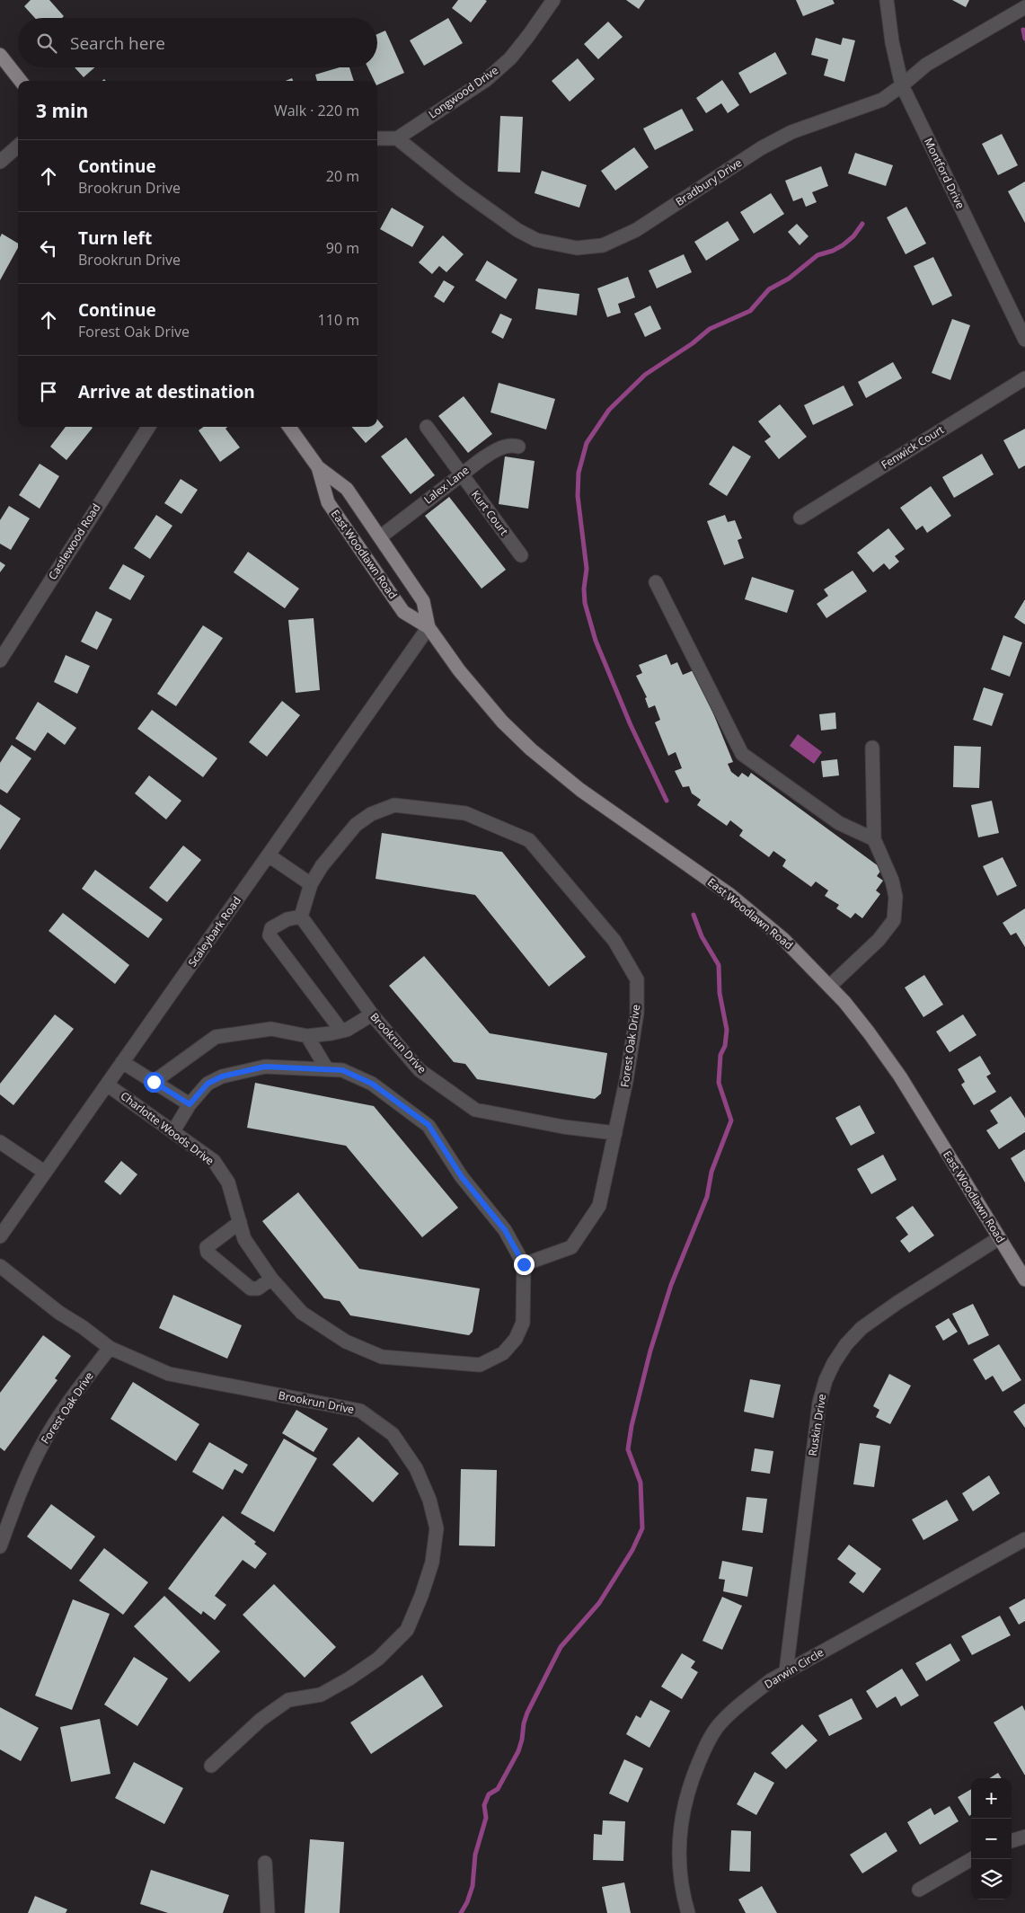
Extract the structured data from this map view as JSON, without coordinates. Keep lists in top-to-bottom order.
{
  "streets": {
    "main road": ["East Woodlawn Road"],
    "street": [
      "Longwood Drive",
      "Montford Drive",
      "Bradbury Drive",
      "Fenwick Court",
      "Lalex Lane",
      "Kurt Court",
      "Castlewood Road",
      "Scaleybark Road",
      "Brookrun Drive",
      "Forest Oak Drive",
      "Charlotte Woods Drive",
      "Ruskin Drive",
      "Darwin Circle"
    ]
  },
  "crossings": [
    ["Longwood Drive", "Bradbury Drive"],
    ["Montford Drive", "Bradbury Drive"],
    ["Lalex Lane", "Kurt Court"],
    ["Lalex Lane", "East Woodlawn Road"],
    ["East Woodlawn Road", "Scaleybark Road"],
    ["East Woodlawn Road", "Ruskin Drive"],
    ["Scaleybark Road", "Charlotte Woods Drive"],
    ["Brookrun Drive", "Forest Oak Drive"],
    ["Forest Oak Drive", "Charlotte Woods Drive"],
    ["Ruskin Drive", "Darwin Circle"]
  ],
  "page": {
    "search": "Search here",
    "heading": ["3 min", "Walk · 220 m"],
    "list": [
      ["Continue", "Brookrun Drive", "20 m"],
      ["Turn left", "Brookrun Drive", "90 m"],
      ["Continue", "Forest Oak Drive", "110 m"],
      "Arrive at destination"
    ],
    "map_buttons": ["+", "−"]
  }
}
